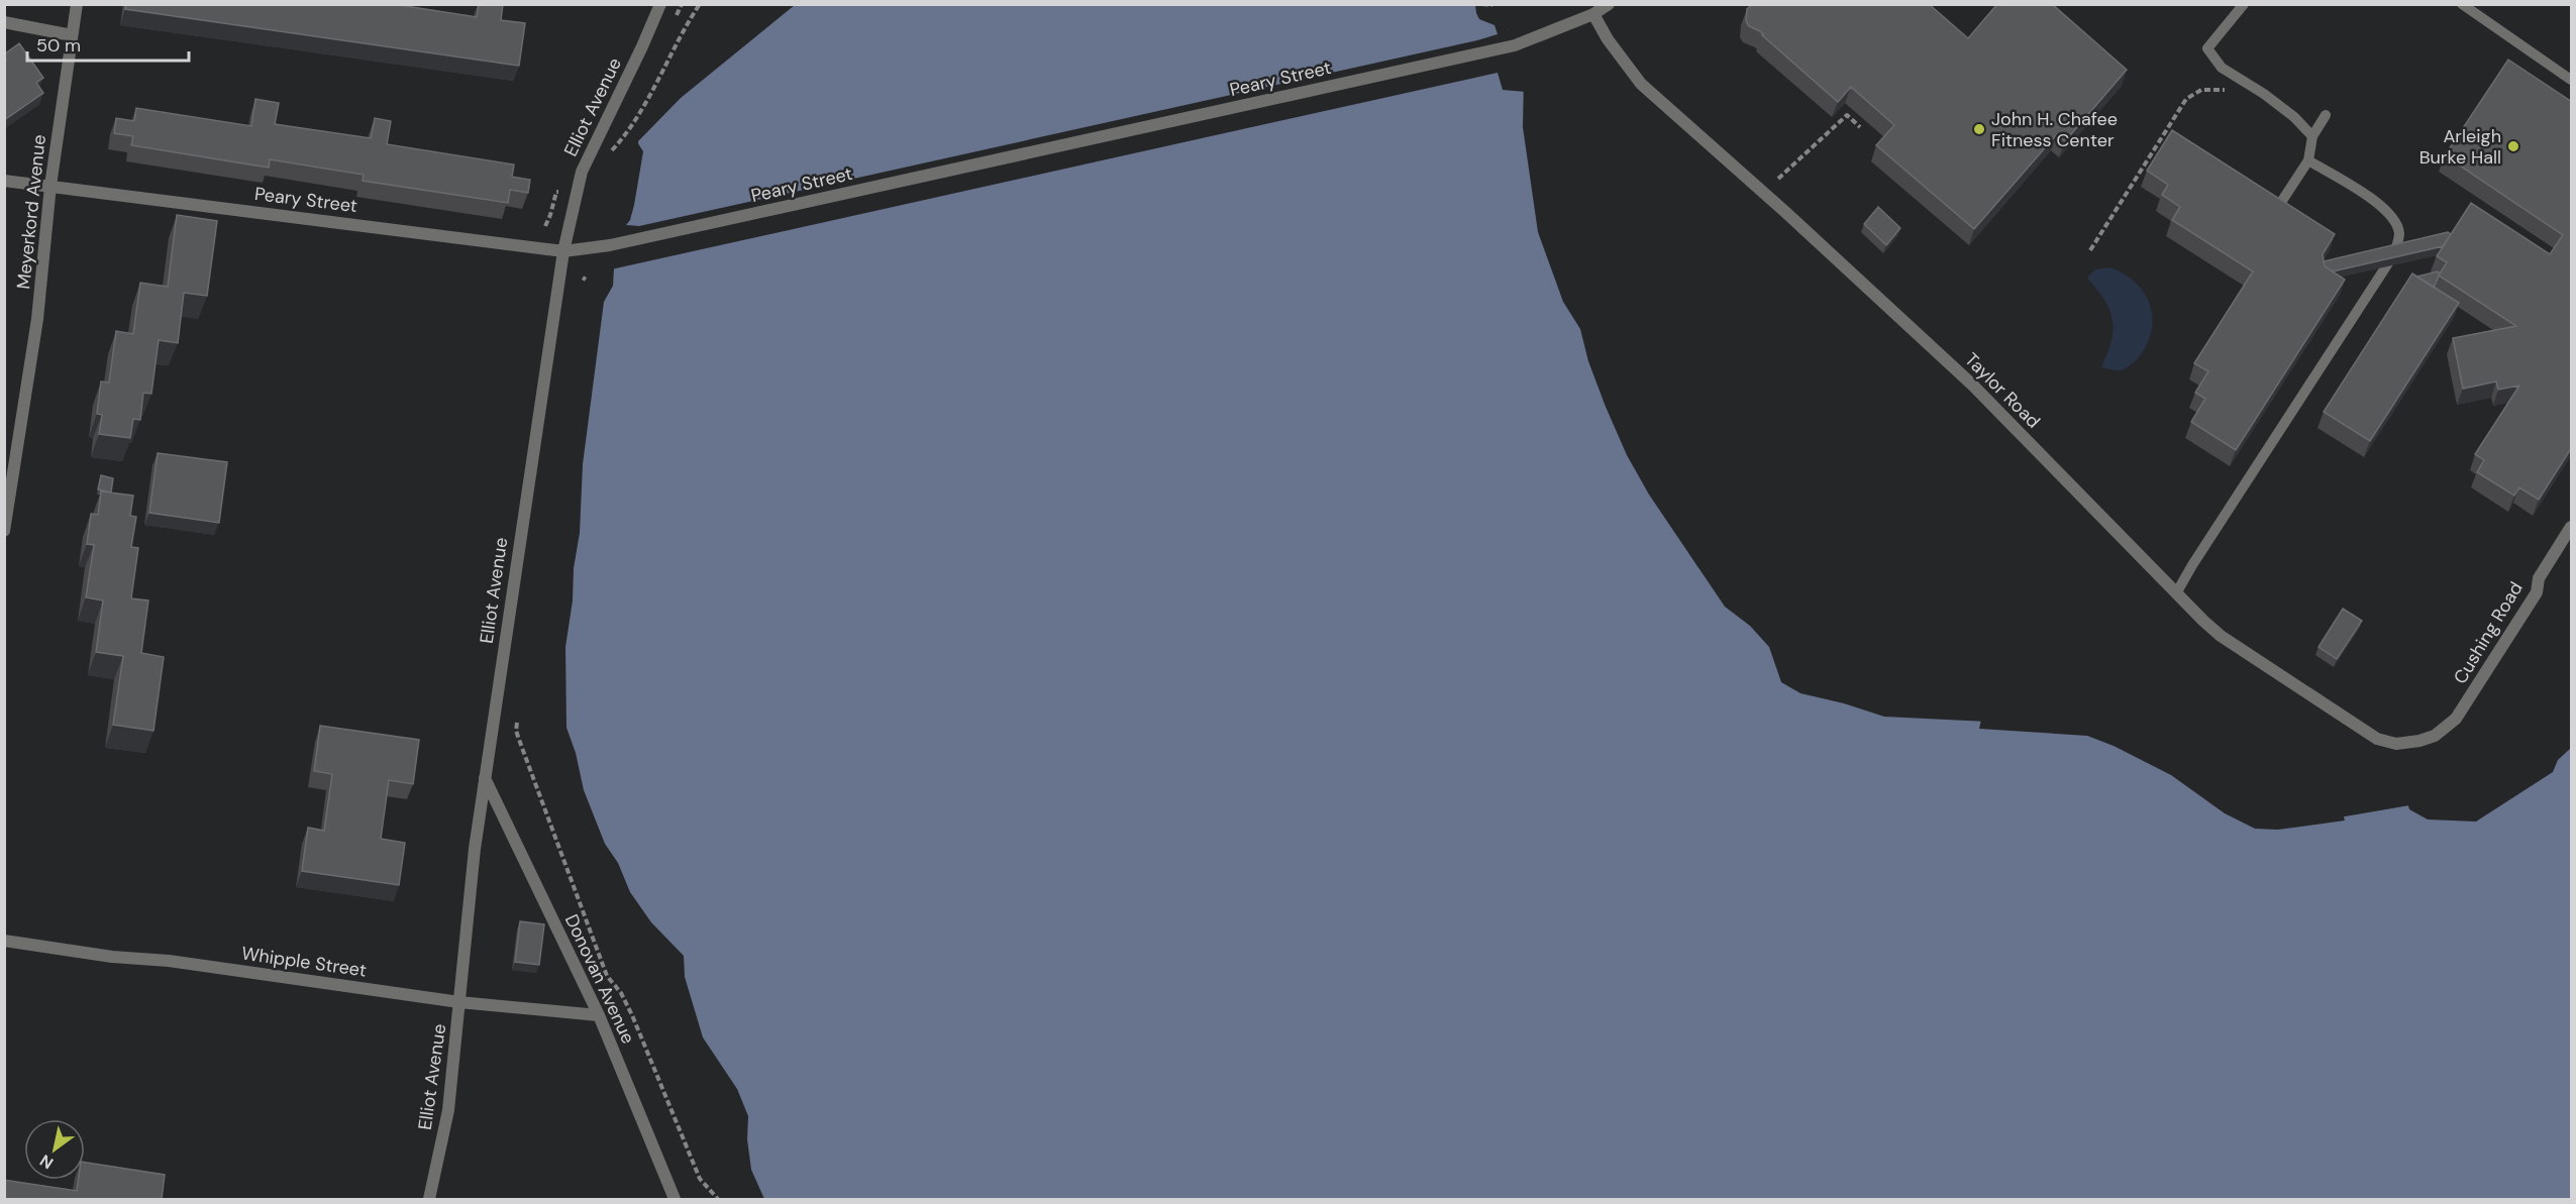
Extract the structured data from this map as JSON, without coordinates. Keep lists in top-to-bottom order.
{
  "streets": {
    "street": [
      "Peary Street",
      "Elliot Avenue",
      "Meyerkord Avenue",
      "Taylor Road",
      "Cushing Road",
      "Whipple Street",
      "Donovan Avenue"
    ]
  },
  "crossings": [
    ["Peary Street", "Elliot Avenue"],
    ["Peary Street", "Meyerkord Avenue"],
    ["Peary Street", "Taylor Road"],
    ["Elliot Avenue", "Whipple Street"],
    ["Elliot Avenue", "Donovan Avenue"],
    ["Taylor Road", "Cushing Road"],
    ["Whipple Street", "Donovan Avenue"]
  ],
  "places": ["John H. Chafee Fitness Center", "Arleigh Burke Hall"],
  "scale_bar": "50 m",
  "north": "bottom left"
}
